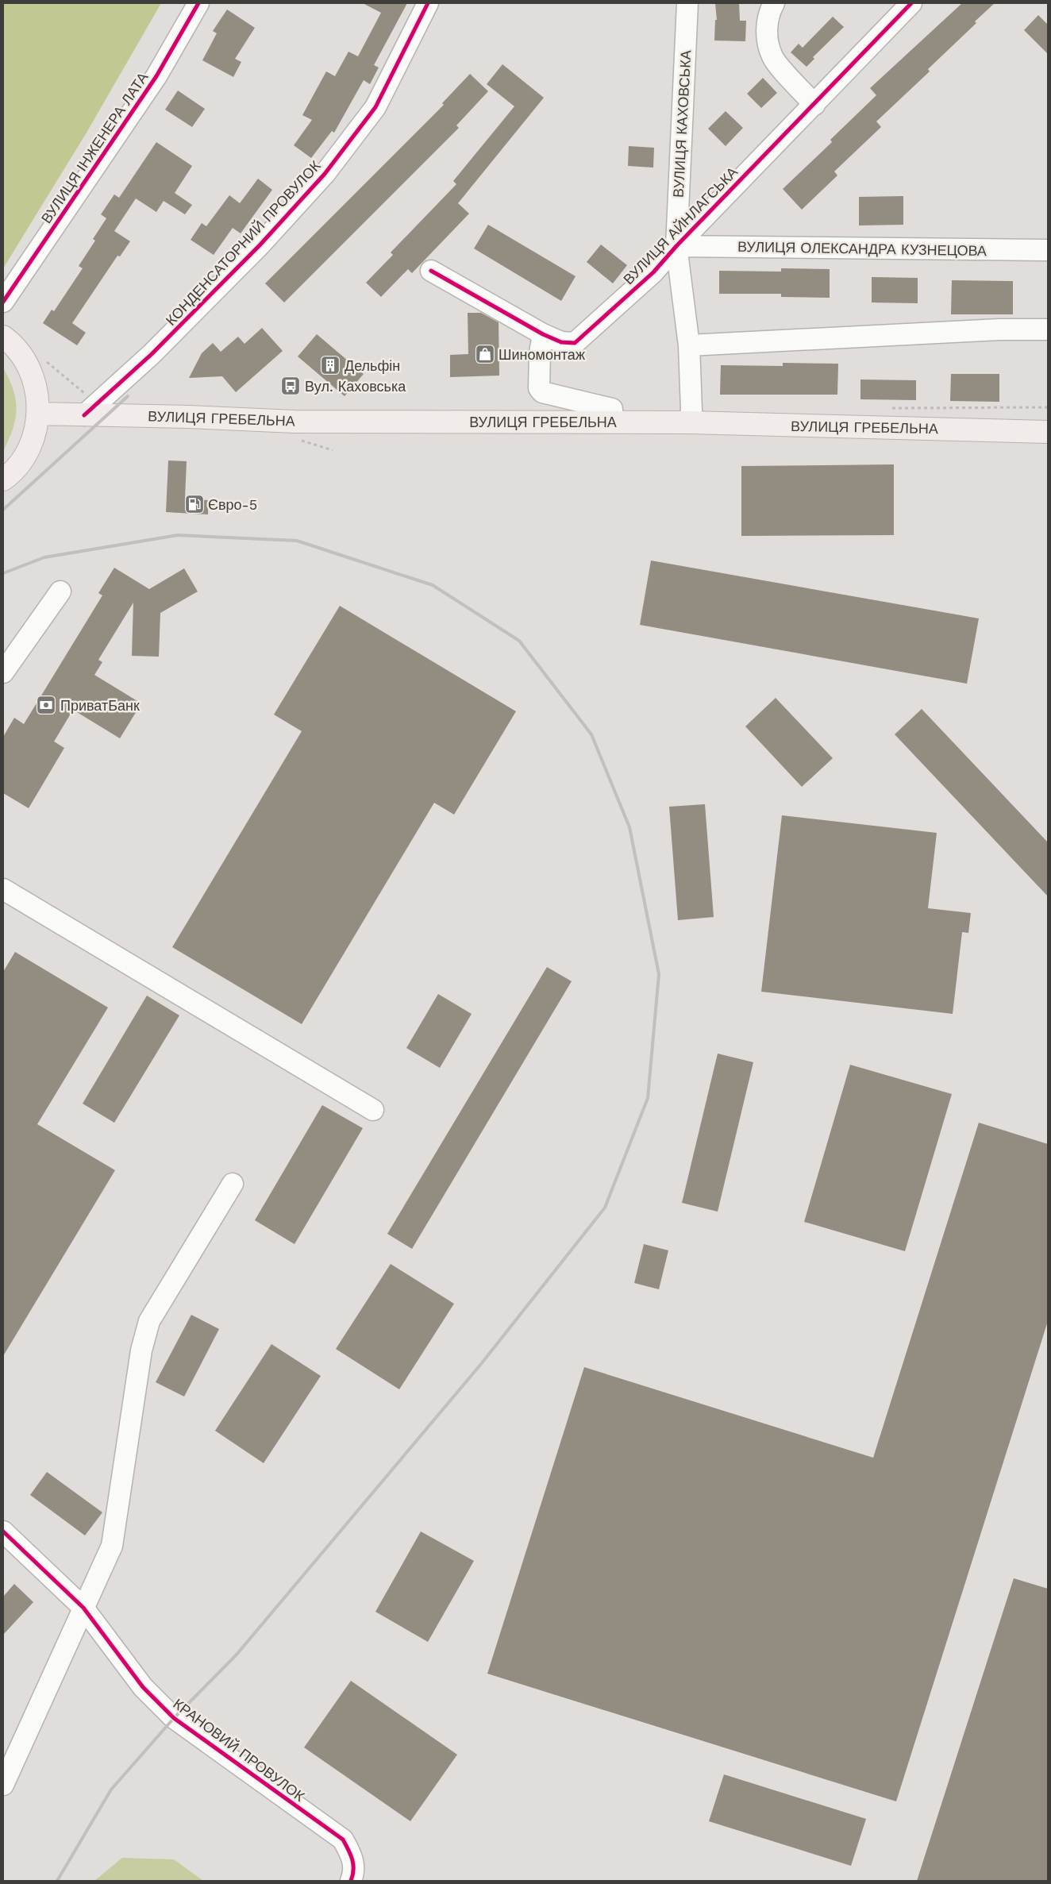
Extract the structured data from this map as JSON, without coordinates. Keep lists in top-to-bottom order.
{
  "streets": {
    "main road": ["ВУЛИЦЯ ГРЕБЕЛЬНА"],
    "street": [
      "ВУЛИЦЯ КАХОВСЬКА",
      "ВУЛИЦЯ ІНЖЕНЕРА ЛАТА",
      "ВУЛИЦЯ АЙНЛАГСЬКА",
      "КОНДЕНСАТОРНИЙ ПРОВУЛОК",
      "ВУЛИЦЯ ОЛЕКСАНДРА КУЗНЕЦОВА",
      "КРАНОВИЙ ПРОВУЛОК"
    ]
  },
  "crossings": [
    ["ВУЛИЦЯ КАХОВСЬКА", "ВУЛИЦЯ АЙНЛАГСЬКА"],
    ["ВУЛИЦЯ КАХОВСЬКА", "ВУЛИЦЯ ОЛЕКСАНДРА КУЗНЕЦОВА"],
    ["ВУЛИЦЯ КАХОВСЬКА", "ВУЛИЦЯ ГРЕБЕЛЬНА"],
    ["ВУЛИЦЯ АЙНЛАГСЬКА", "ВУЛИЦЯ ОЛЕКСАНДРА КУЗНЕЦОВА"],
    ["КОНДЕНСАТОРНИЙ ПРОВУЛОК", "ВУЛИЦЯ ГРЕБЕЛЬНА"]
  ],
  "places": {
    "shop": ["Шиномонтаж"],
    "building": ["Дельфін"],
    "bus stop": ["Вул. Каховська"],
    "fuel station": ["Євро-5"],
    "bank": ["ПриватБанк"]
  }
}
